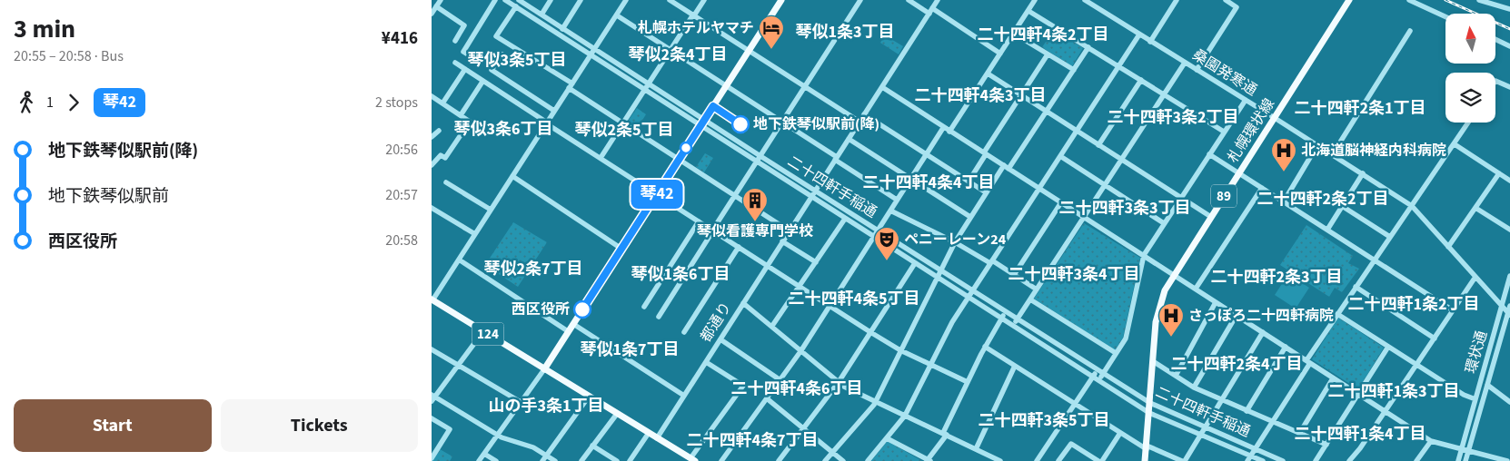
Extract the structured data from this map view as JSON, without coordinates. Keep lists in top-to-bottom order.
{
  "streets": {
    "main road": ["札幌環状線", "89", "124"],
    "street": [
      "桑園発寒通",
      "二十四軒手稲通",
      "都通り",
      "環状通"
    ]
  },
  "crossings": [
    ["桑園発寒通", "札幌環状線"],
    ["桑園発寒通", "環状通"],
    ["札幌環状線", "二十四軒手稲通"],
    ["二十四軒手稲通", "都通り"],
    ["都通り", "124"]
  ],
  "districts": [
    "琴似1条3丁目",
    "二十四軒4条2丁目",
    "琴似2条4丁目",
    "琴似3条5丁目",
    "二十四軒4条3丁目",
    "二十四軒2条1丁目",
    "二十四軒3条2丁目",
    "琴似3条6丁目",
    "琴似2条5丁目",
    "二十四軒4条4丁目",
    "二十四軒2条2丁目",
    "二十四軒3条3丁目",
    "琴似2条7丁目",
    "琴似1条6丁目",
    "二十四軒3条4丁目",
    "二十四軒2条3丁目",
    "二十四軒4条5丁目",
    "二十四軒1条2丁目",
    "琴似1条7丁目",
    "二十四軒2条4丁目",
    "二十四軒4条6丁目",
    "二十四軒1条3丁目",
    "山の手3条1丁目",
    "二十四軒3条5丁目",
    "二十四軒1条4丁目",
    "二十四軒4条7丁目"
  ],
  "places": {
    "hotel": ["札幌ホテルヤマチ"],
    "other": ["地下鉄琴似駅前(降)", "西区役所"],
    "hospital": ["北海道脳神経内科病院", "さっぽろ二十四軒病院"],
    "building": ["琴似看護専門学校"],
    "theatre": ["ペニーレーン24"]
  },
  "lines": ["bus line 琴42"],
  "north": "top",
  "page": {
    "heading": ["3 min", "20:55 – 20:58 · Bus", "¥416"],
    "on_map": "琴42",
    "legs": ["1", "琴42", "2 stops"],
    "list": [
      {
        "name": "地下鉄琴似駅前(降)",
        "value": "20:56"
      },
      {
        "name": "地下鉄琴似駅前",
        "value": "20:57"
      },
      {
        "name": "西区役所",
        "value": "20:58"
      }
    ],
    "buttons": ["Start", "Tickets"]
  }
}
